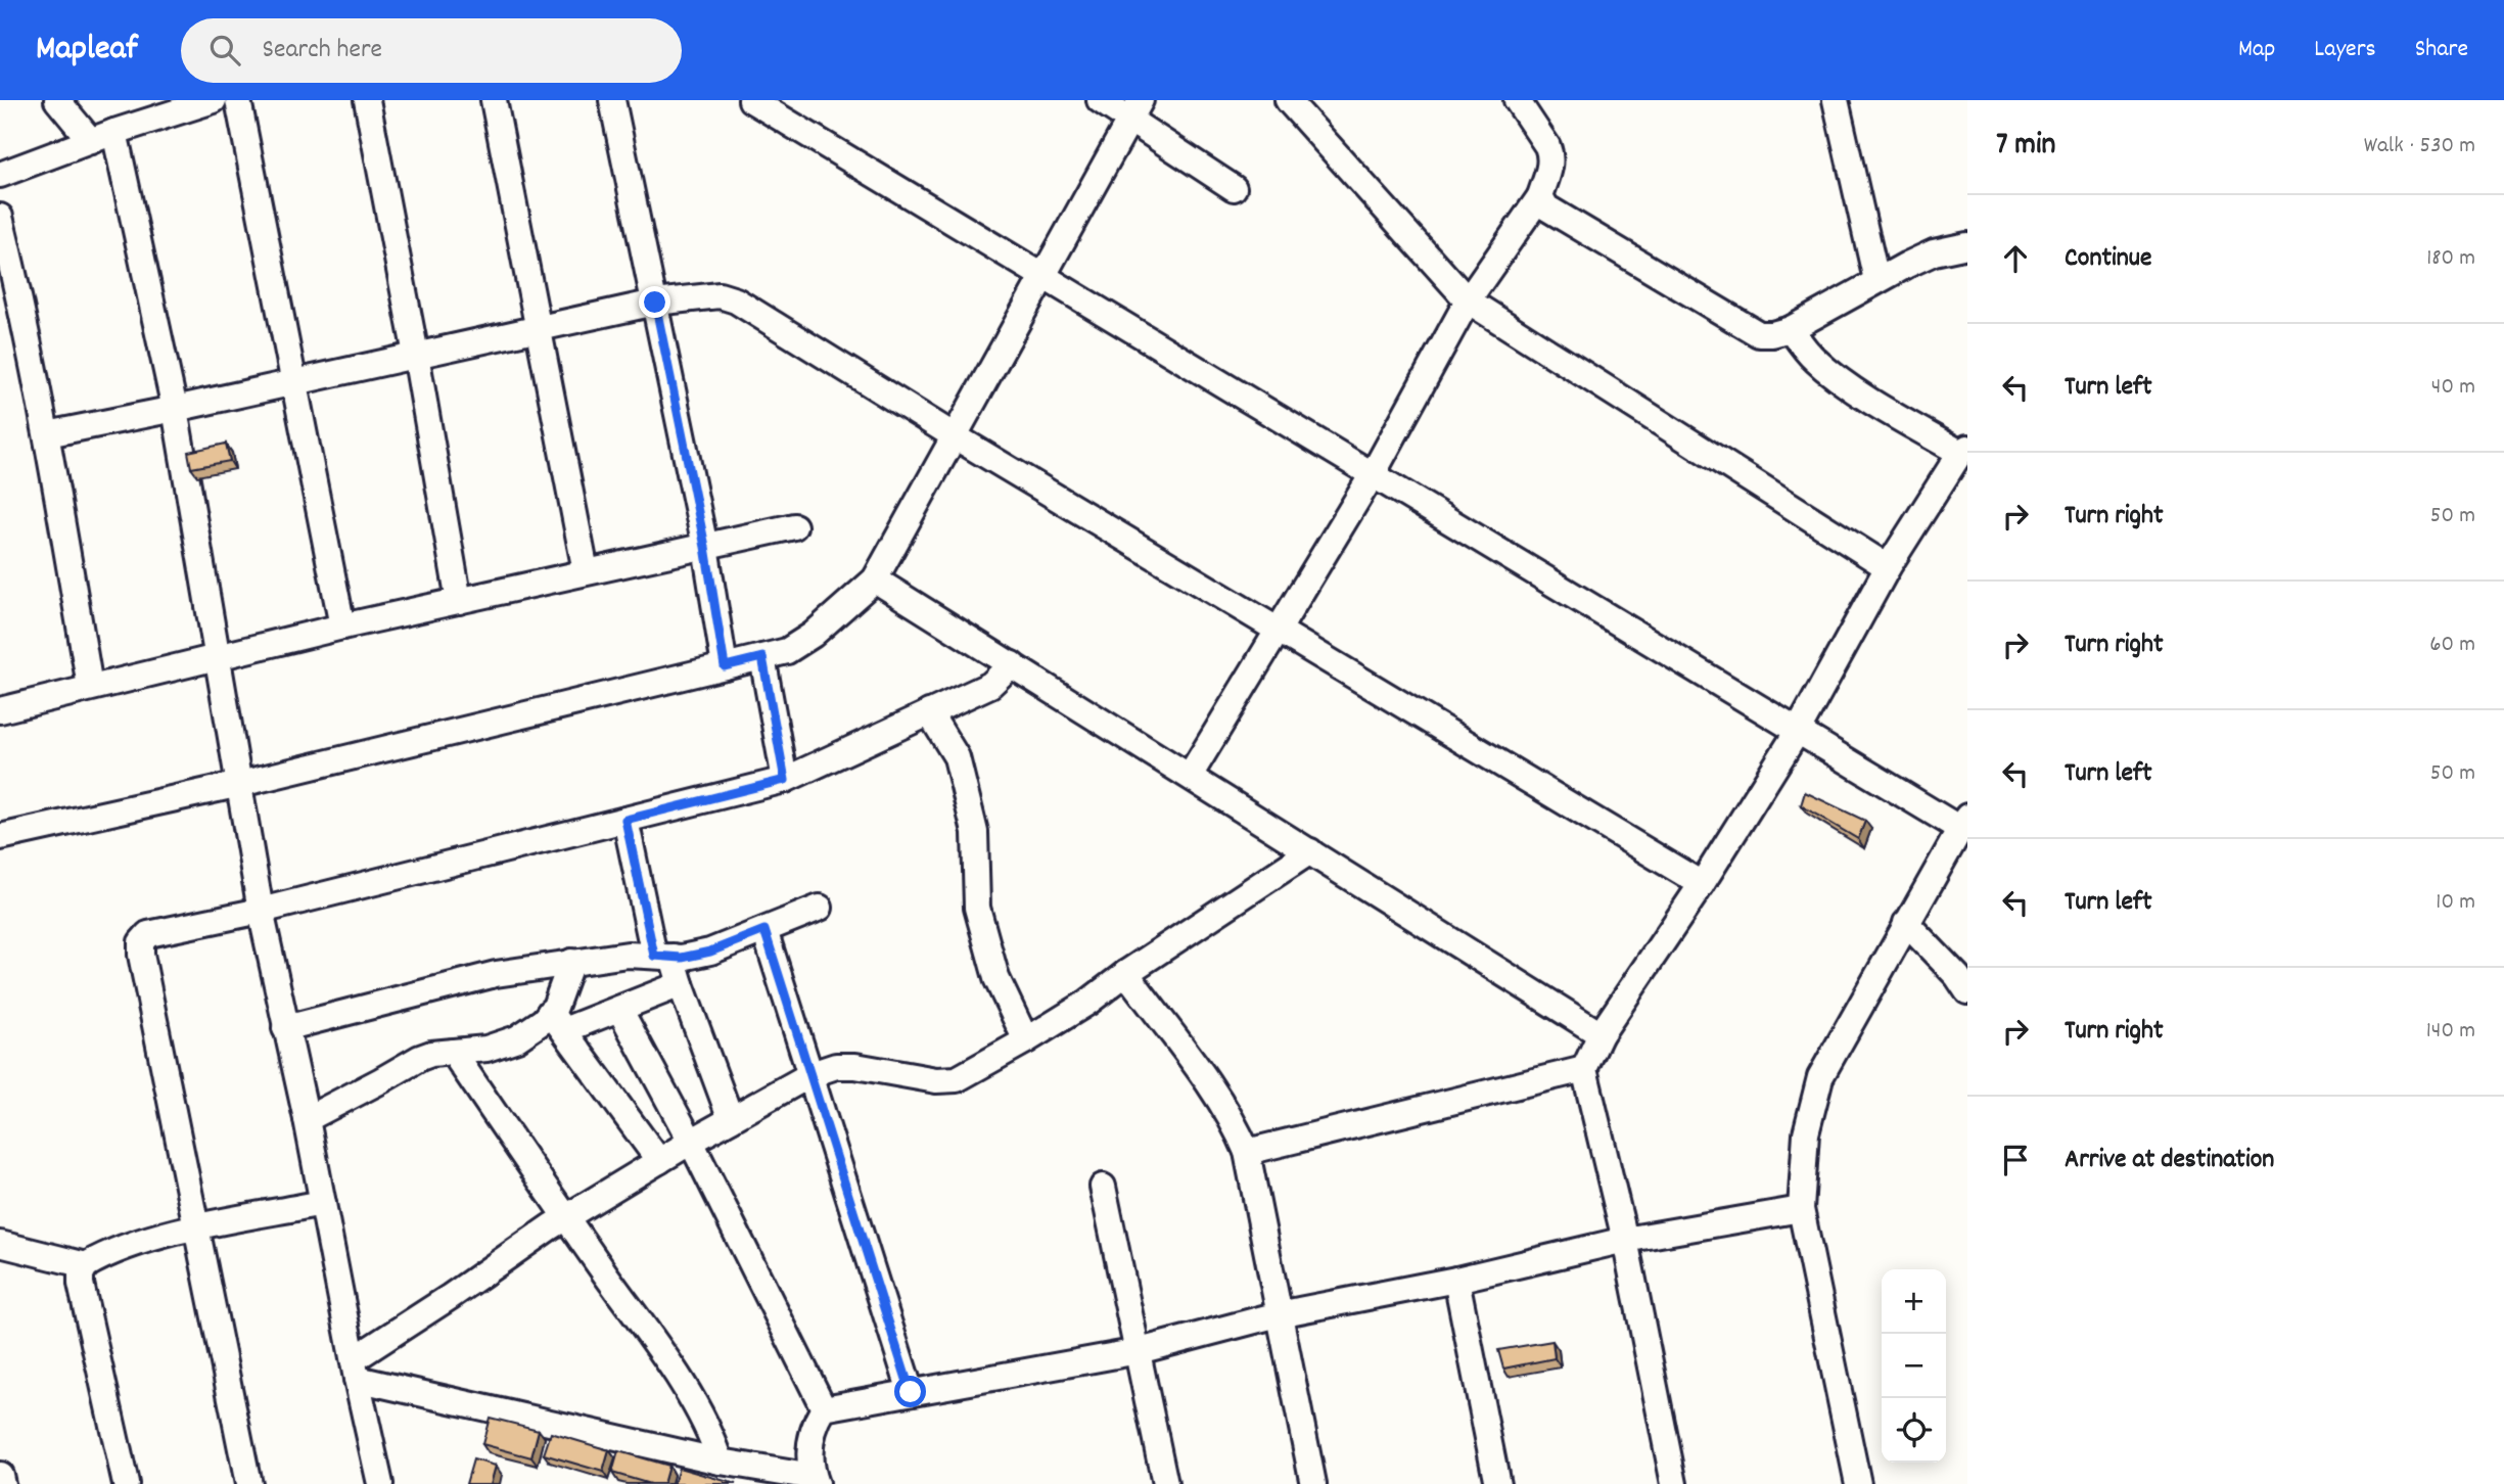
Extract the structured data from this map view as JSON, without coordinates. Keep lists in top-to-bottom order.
{
  "page": {
    "header": "Mapleaf",
    "search": "Search here",
    "nav": ["Map", "Layers", "Share"],
    "heading": ["7 min", "Walk · 530 m"],
    "list": [
      ["Continue", "180 m"],
      ["Turn left", "40 m"],
      ["Turn right", "50 m"],
      ["Turn right", "60 m"],
      ["Turn left", "50 m"],
      ["Turn left", "10 m"],
      ["Turn right", "140 m"],
      "Arrive at destination"
    ],
    "map_buttons": ["+", "−"]
  }
}
